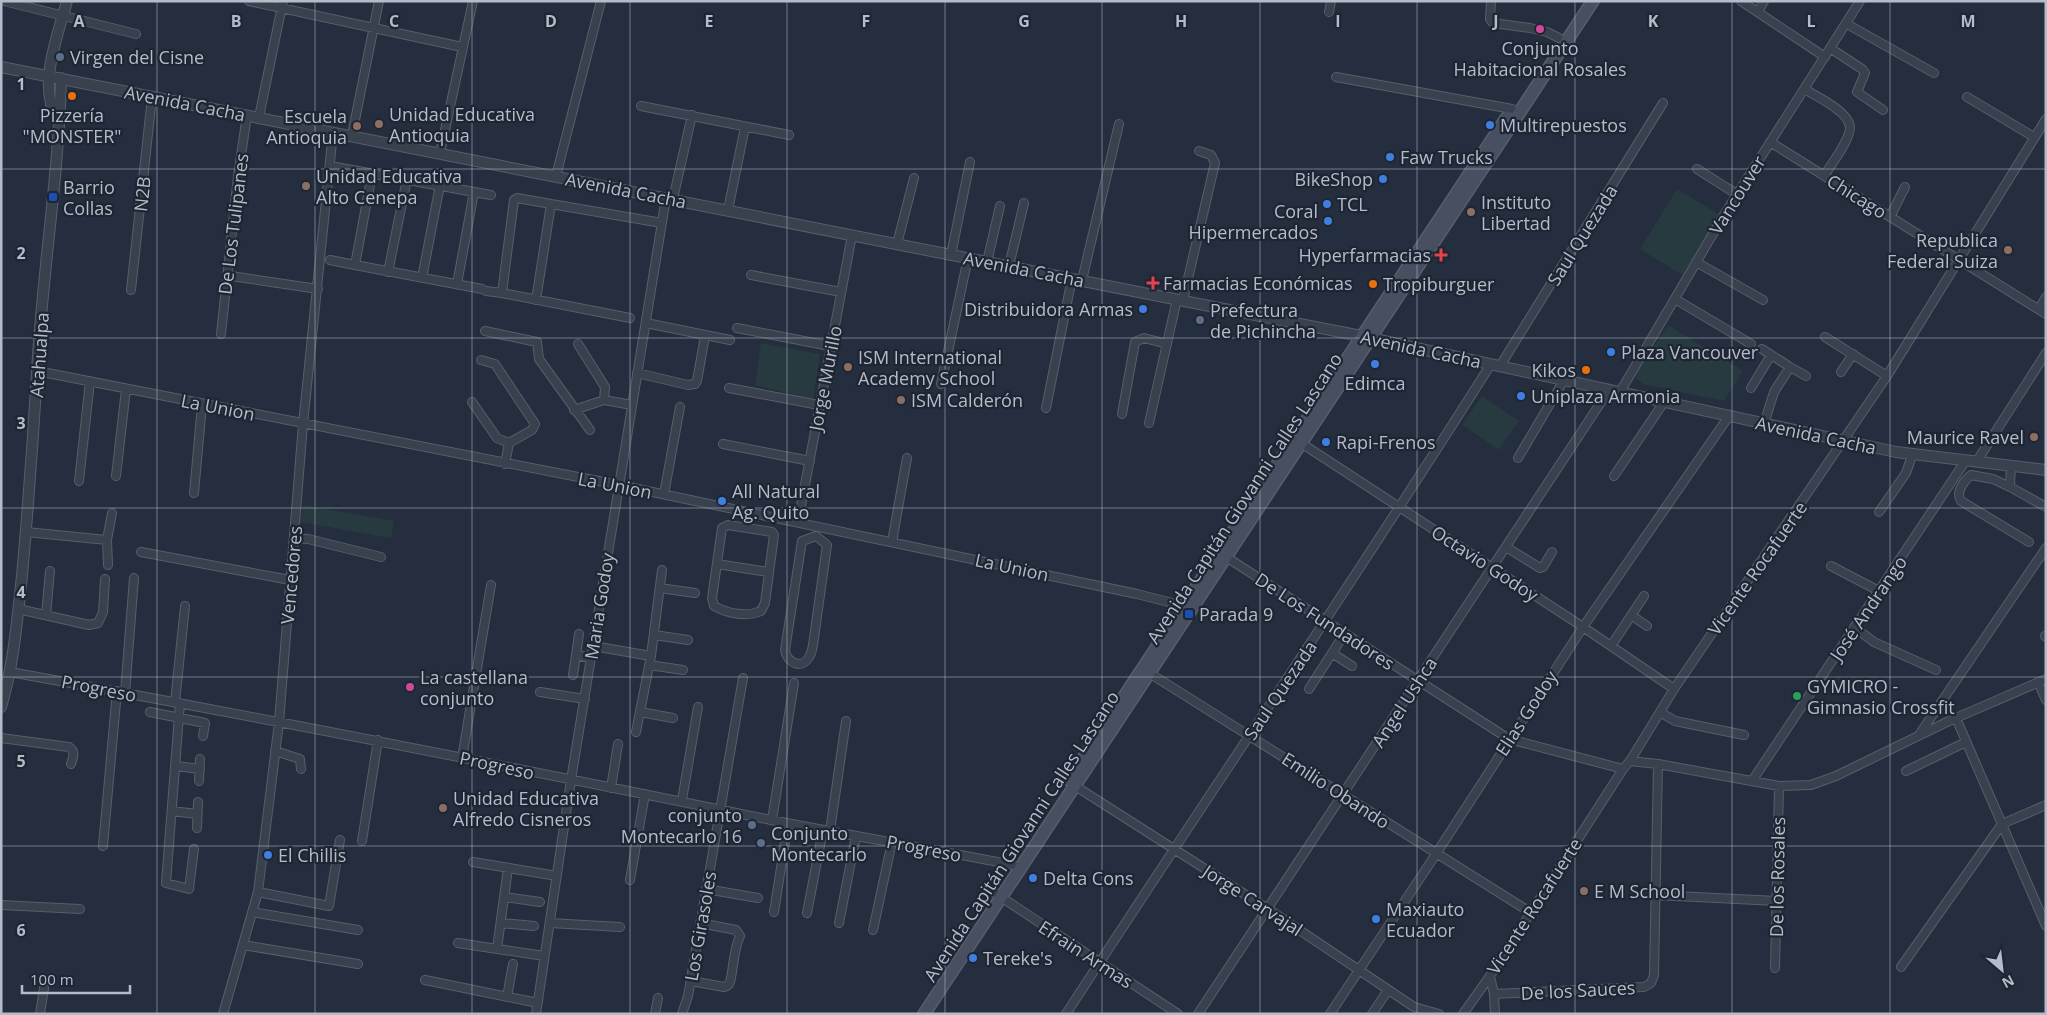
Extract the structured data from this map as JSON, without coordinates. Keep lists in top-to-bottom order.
{
  "streets": {
    "main road": ["Avenida Capitán Giovanni Calles Lascano"],
    "street": [
      "Avenida Cacha",
      "N2B",
      "Vancouver",
      "Chicago",
      "De Los Tulipanes",
      "Saul Quezada",
      "Atahualpa",
      "Jorge Murillo",
      "La Union",
      "Octavio Godoy",
      "Vicente Rocafuerte",
      "Vencedores",
      "Maria Godoy",
      "José Andrango",
      "De Los Fundadores",
      "Progreso",
      "Angel Ushca",
      "Elias Godoy",
      "Emilio Obando",
      "De los Rosales",
      "Jorge Carvajal",
      "Los Girasoles",
      "Efrain Armas",
      "De los Sauces"
    ]
  },
  "crossings": [
    ["Avenida Cacha", "N2B"],
    ["Avenida Cacha", "Vancouver"],
    ["Avenida Cacha", "De Los Tulipanes"],
    ["Avenida Cacha", "Saul Quezada"],
    ["Avenida Cacha", "Atahualpa"],
    ["Avenida Cacha", "Jorge Murillo"],
    ["Avenida Cacha", "Vicente Rocafuerte"],
    ["Avenida Cacha", "Vencedores"],
    ["Avenida Cacha", "Maria Godoy"],
    ["Avenida Cacha", "José Andrango"],
    ["Avenida Cacha", "Angel Ushca"],
    ["Avenida Cacha", "Elias Godoy"],
    ["Vancouver", "Chicago"],
    ["Chicago", "Vicente Rocafuerte"],
    ["Saul Quezada", "Octavio Godoy"],
    ["Saul Quezada", "De Los Fundadores"],
    ["Saul Quezada", "Emilio Obando"],
    ["Saul Quezada", "Jorge Carvajal"],
    ["Saul Quezada", "Efrain Armas"],
    ["Atahualpa", "La Union"],
    ["Atahualpa", "Progreso"],
    ["Jorge Murillo", "La Union"],
    ["La Union", "Vencedores"],
    ["La Union", "Maria Godoy"],
    ["Avenida Capitán Giovanni Calles Lascano", "Jorge Carvajal"],
    ["Avenida Capitán Giovanni Calles Lascano", "Efrain Armas"],
    ["Octavio Godoy", "Vicente Rocafuerte"],
    ["Octavio Godoy", "Angel Ushca"],
    ["Octavio Godoy", "Elias Godoy"],
    ["Vicente Rocafuerte", "De Los Fundadores"],
    ["Vicente Rocafuerte", "Emilio Obando"],
    ["Vencedores", "Progreso"],
    ["Maria Godoy", "Progreso"],
    ["De Los Fundadores", "Angel Ushca"],
    ["De Los Fundadores", "Elias Godoy"],
    ["Progreso", "Los Girasoles"],
    ["Angel Ushca", "Emilio Obando"],
    ["Angel Ushca", "Jorge Carvajal"],
    ["Elias Godoy", "Emilio Obando"],
    ["Elias Godoy", "Jorge Carvajal"]
  ],
  "places": {
    "other": [
      "Conjunto Habitacional Rosales",
      "Virgen del Cisne",
      "Pizzería \"MONSTER\"",
      "Unidad Educativa Antioquia",
      "Multirepuestos",
      "Escuela Antioquia",
      "Faw Trucks",
      "BikeShop",
      "Unidad Educativa Alto Cenepa",
      "TCL",
      "Instituto Libertad",
      "Coral Hipermercados",
      "Republica Federal Suiza",
      "Tropiburguer",
      "Distribuidora Armas",
      "Prefectura de Pichincha",
      "Plaza Vancouver",
      "Edimca",
      "ISM International Academy School",
      "Kikos",
      "Uniplaza Armonia",
      "ISM Calderón",
      "Maurice Ravel",
      "Rapi-Frenos",
      "All Natural Ag. Quito",
      "La castellana conjunto",
      "GYMICRO - Gimnasio Crossfit",
      "Unidad Educativa Alfredo Cisneros",
      "conjunto Montecarlo 16",
      "Conjunto Montecarlo",
      "El Chillis",
      "Delta Cons",
      "E M School",
      "Maxiauto Ecuador",
      "Tereke's"
    ],
    "transit": ["Barrio Collas", "Parada 9"],
    "health": ["Hyperfarmacias", "Farmacias Económicas"]
  },
  "scale_bar": "100 m",
  "north": "bottom right",
  "grid": {
    "columns": [
      "A",
      "B",
      "C",
      "D",
      "E",
      "F",
      "G",
      "H",
      "I",
      "J",
      "K",
      "L",
      "M"
    ],
    "rows": [
      "1",
      "2",
      "3",
      "4",
      "5",
      "6"
    ]
  }
}
